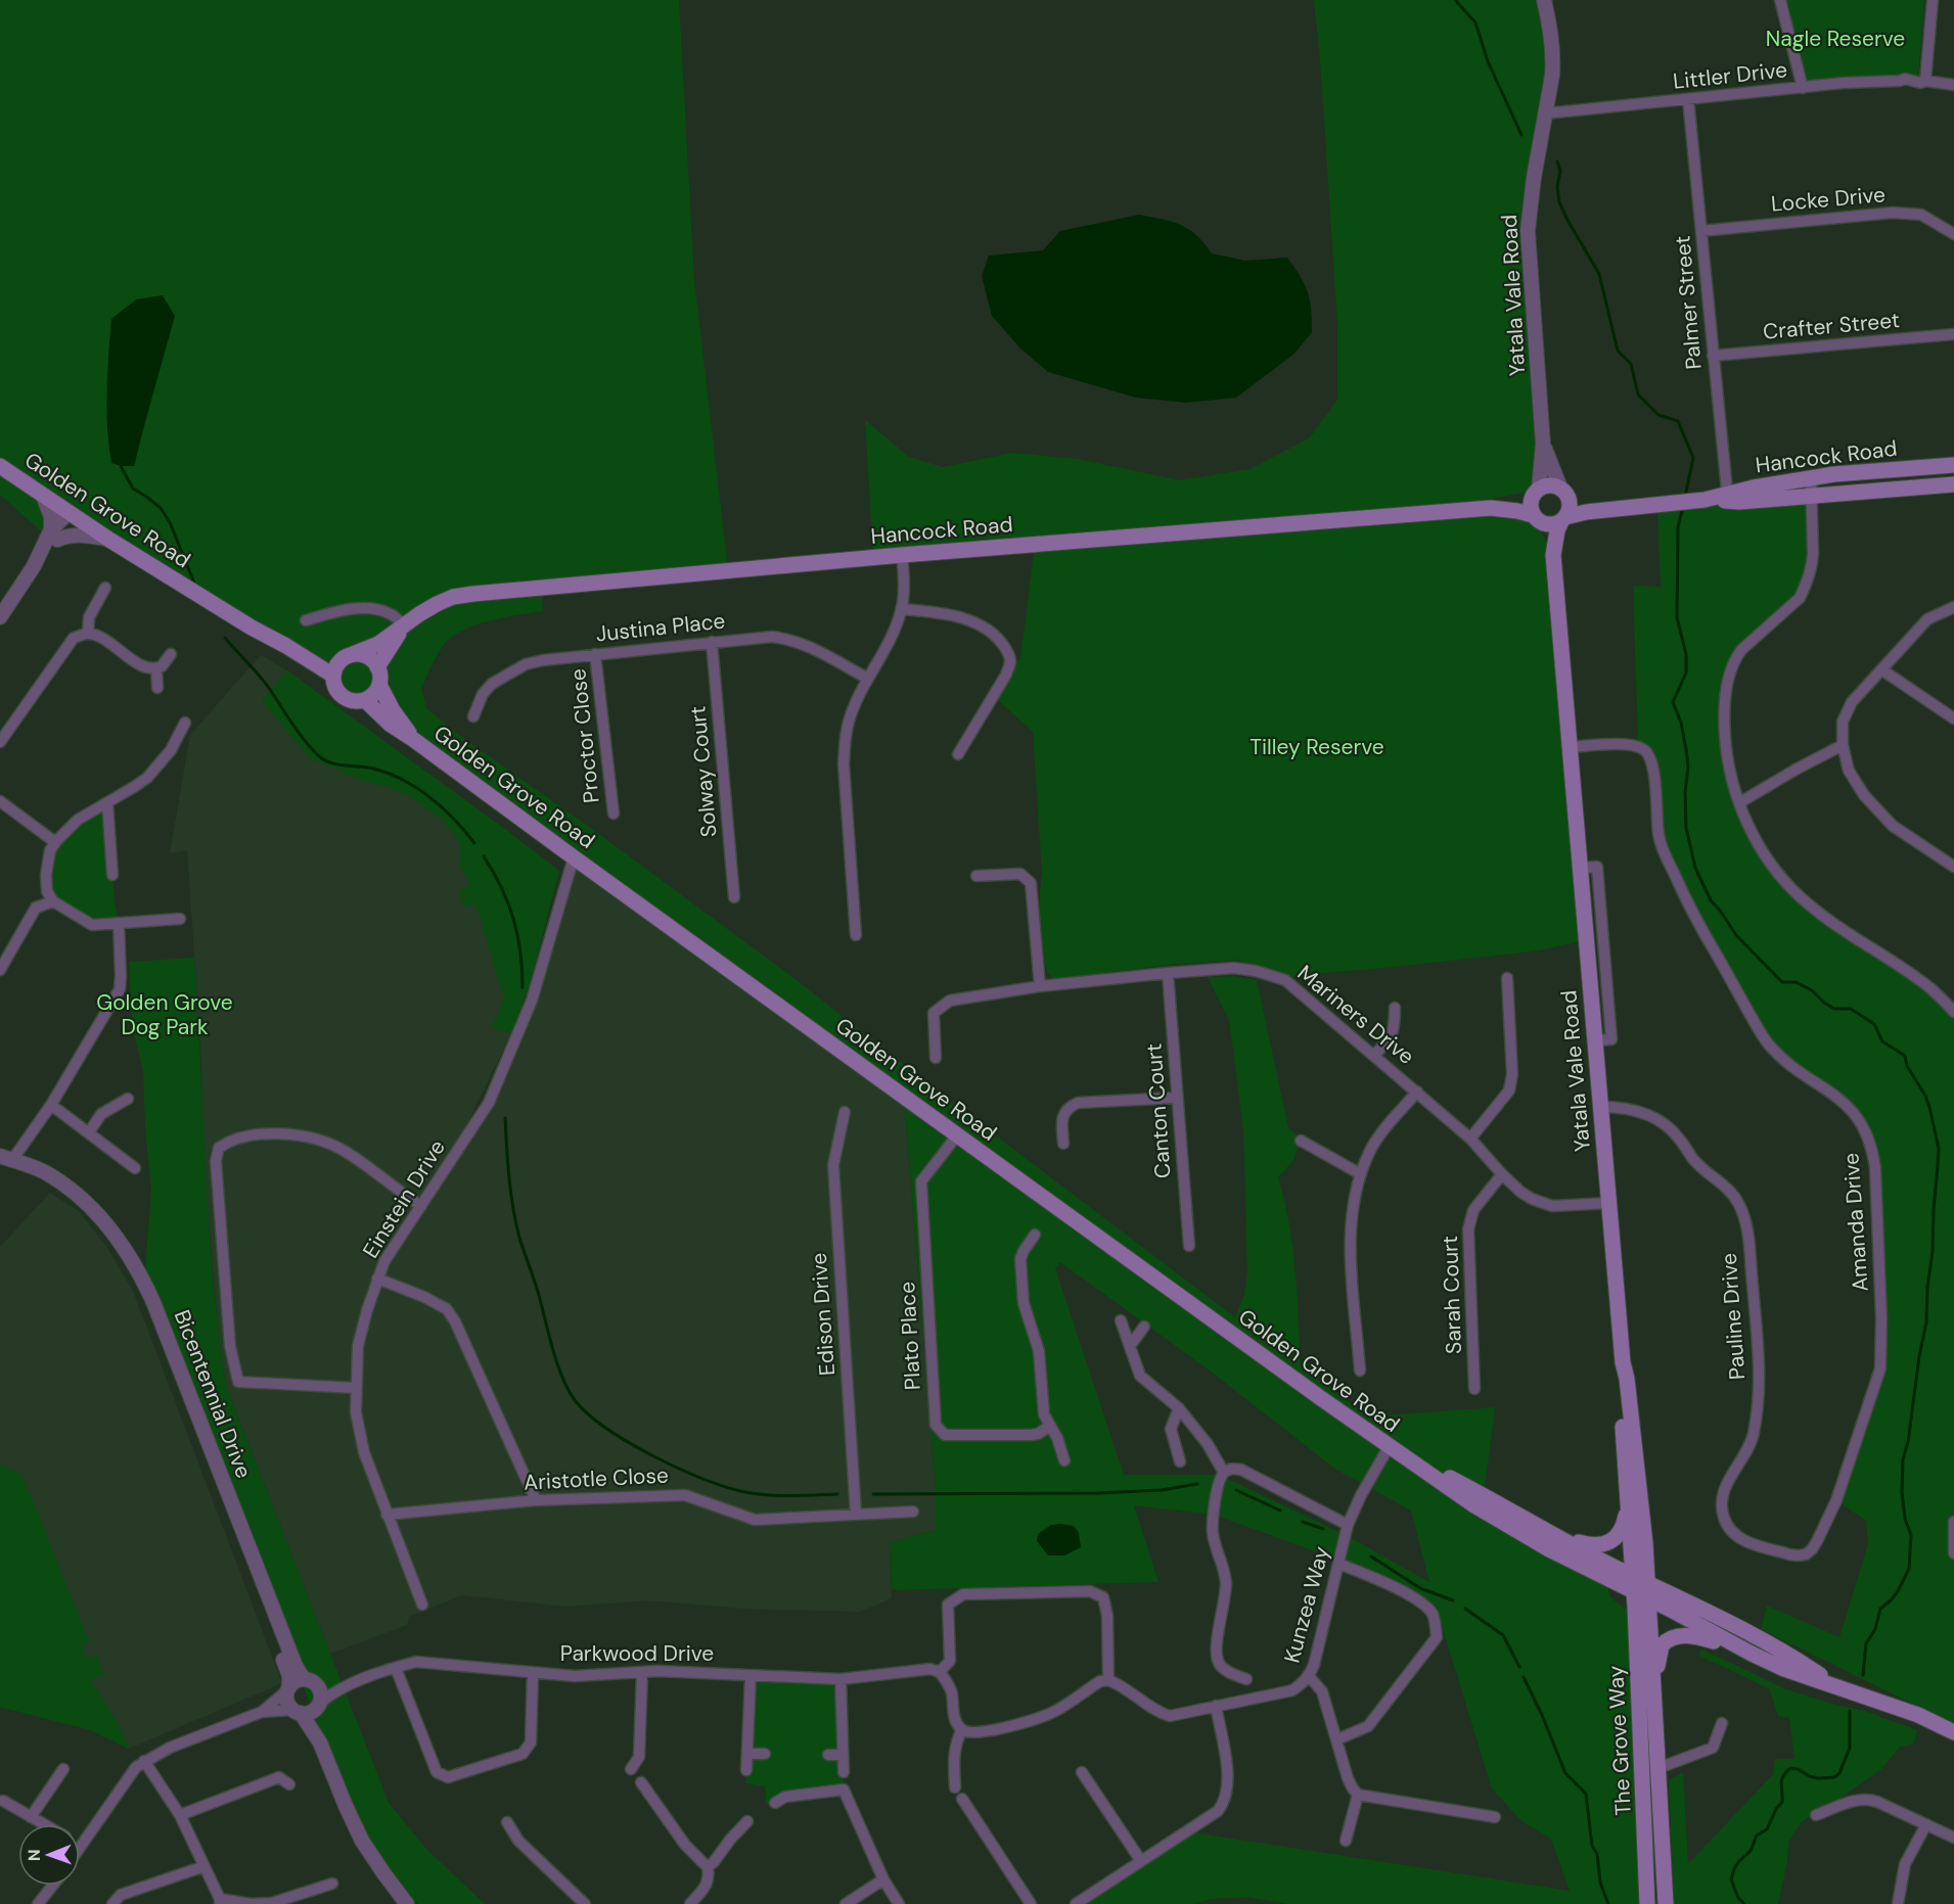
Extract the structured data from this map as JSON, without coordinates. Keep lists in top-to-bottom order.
{
  "streets": {
    "main road": [
      "Yatala Vale Road",
      "Hancock Road",
      "Golden Grove Road",
      "The Grove Way"
    ],
    "street": [
      "Littler Drive",
      "Locke Drive",
      "Palmer Street",
      "Crafter Street",
      "Justina Place",
      "Proctor Close",
      "Solway Court",
      "Mariners Drive",
      "Canton Court",
      "Einstein Drive",
      "Amanda Drive",
      "Sarah Court",
      "Edison Drive",
      "Pauline Drive",
      "Plato Place",
      "Bicentennial Drive",
      "Aristotle Close",
      "Kunzea Way",
      "Parkwood Drive"
    ]
  },
  "crossings": [
    ["Littler Drive", "Yatala Vale Road"],
    ["Littler Drive", "Palmer Street"],
    ["Locke Drive", "Palmer Street"],
    ["Yatala Vale Road", "Hancock Road"],
    ["Yatala Vale Road", "Golden Grove Road"],
    ["Yatala Vale Road", "Mariners Drive"],
    ["Yatala Vale Road", "Amanda Drive"],
    ["Yatala Vale Road", "Pauline Drive"],
    ["Yatala Vale Road", "The Grove Way"],
    ["Palmer Street", "Crafter Street"],
    ["Palmer Street", "Hancock Road"],
    ["Hancock Road", "Golden Grove Road"],
    ["Golden Grove Road", "Einstein Drive"],
    ["Golden Grove Road", "Plato Place"],
    ["Golden Grove Road", "Kunzea Way"],
    ["Golden Grove Road", "The Grove Way"],
    ["Justina Place", "Proctor Close"],
    ["Justina Place", "Solway Court"],
    ["Mariners Drive", "Canton Court"],
    ["Mariners Drive", "Sarah Court"],
    ["Einstein Drive", "Aristotle Close"],
    ["Amanda Drive", "Pauline Drive"],
    ["Edison Drive", "Aristotle Close"],
    ["Bicentennial Drive", "Parkwood Drive"]
  ],
  "parks": ["Nagle Reserve", "Tilley Reserve", "Golden Grove Dog Park"],
  "north": "left"
}
